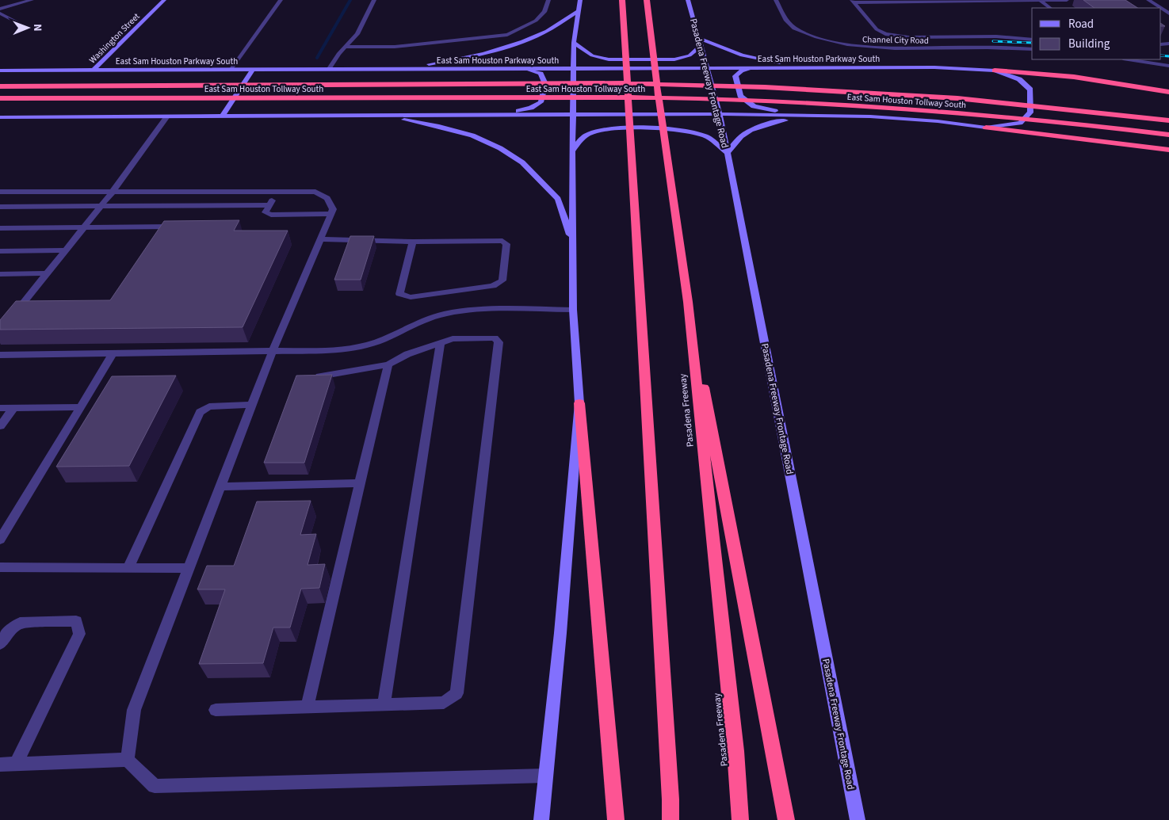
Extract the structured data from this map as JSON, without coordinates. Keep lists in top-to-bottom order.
{
  "streets": {
    "highway": ["East Sam Houston Tollway South", "Pasadena Freeway"],
    "main road": ["Washington Street", "East Sam Houston Parkway South", "Pasadena Freeway Frontage Road"],
    "street": ["Channel City Road"]
  },
  "crossings": [
    ["Washington Street", "East Sam Houston Parkway South"],
    ["East Sam Houston Parkway South", "Pasadena Freeway Frontage Road"]
  ],
  "legend": ["Road", "Building"],
  "north": "right"
}
